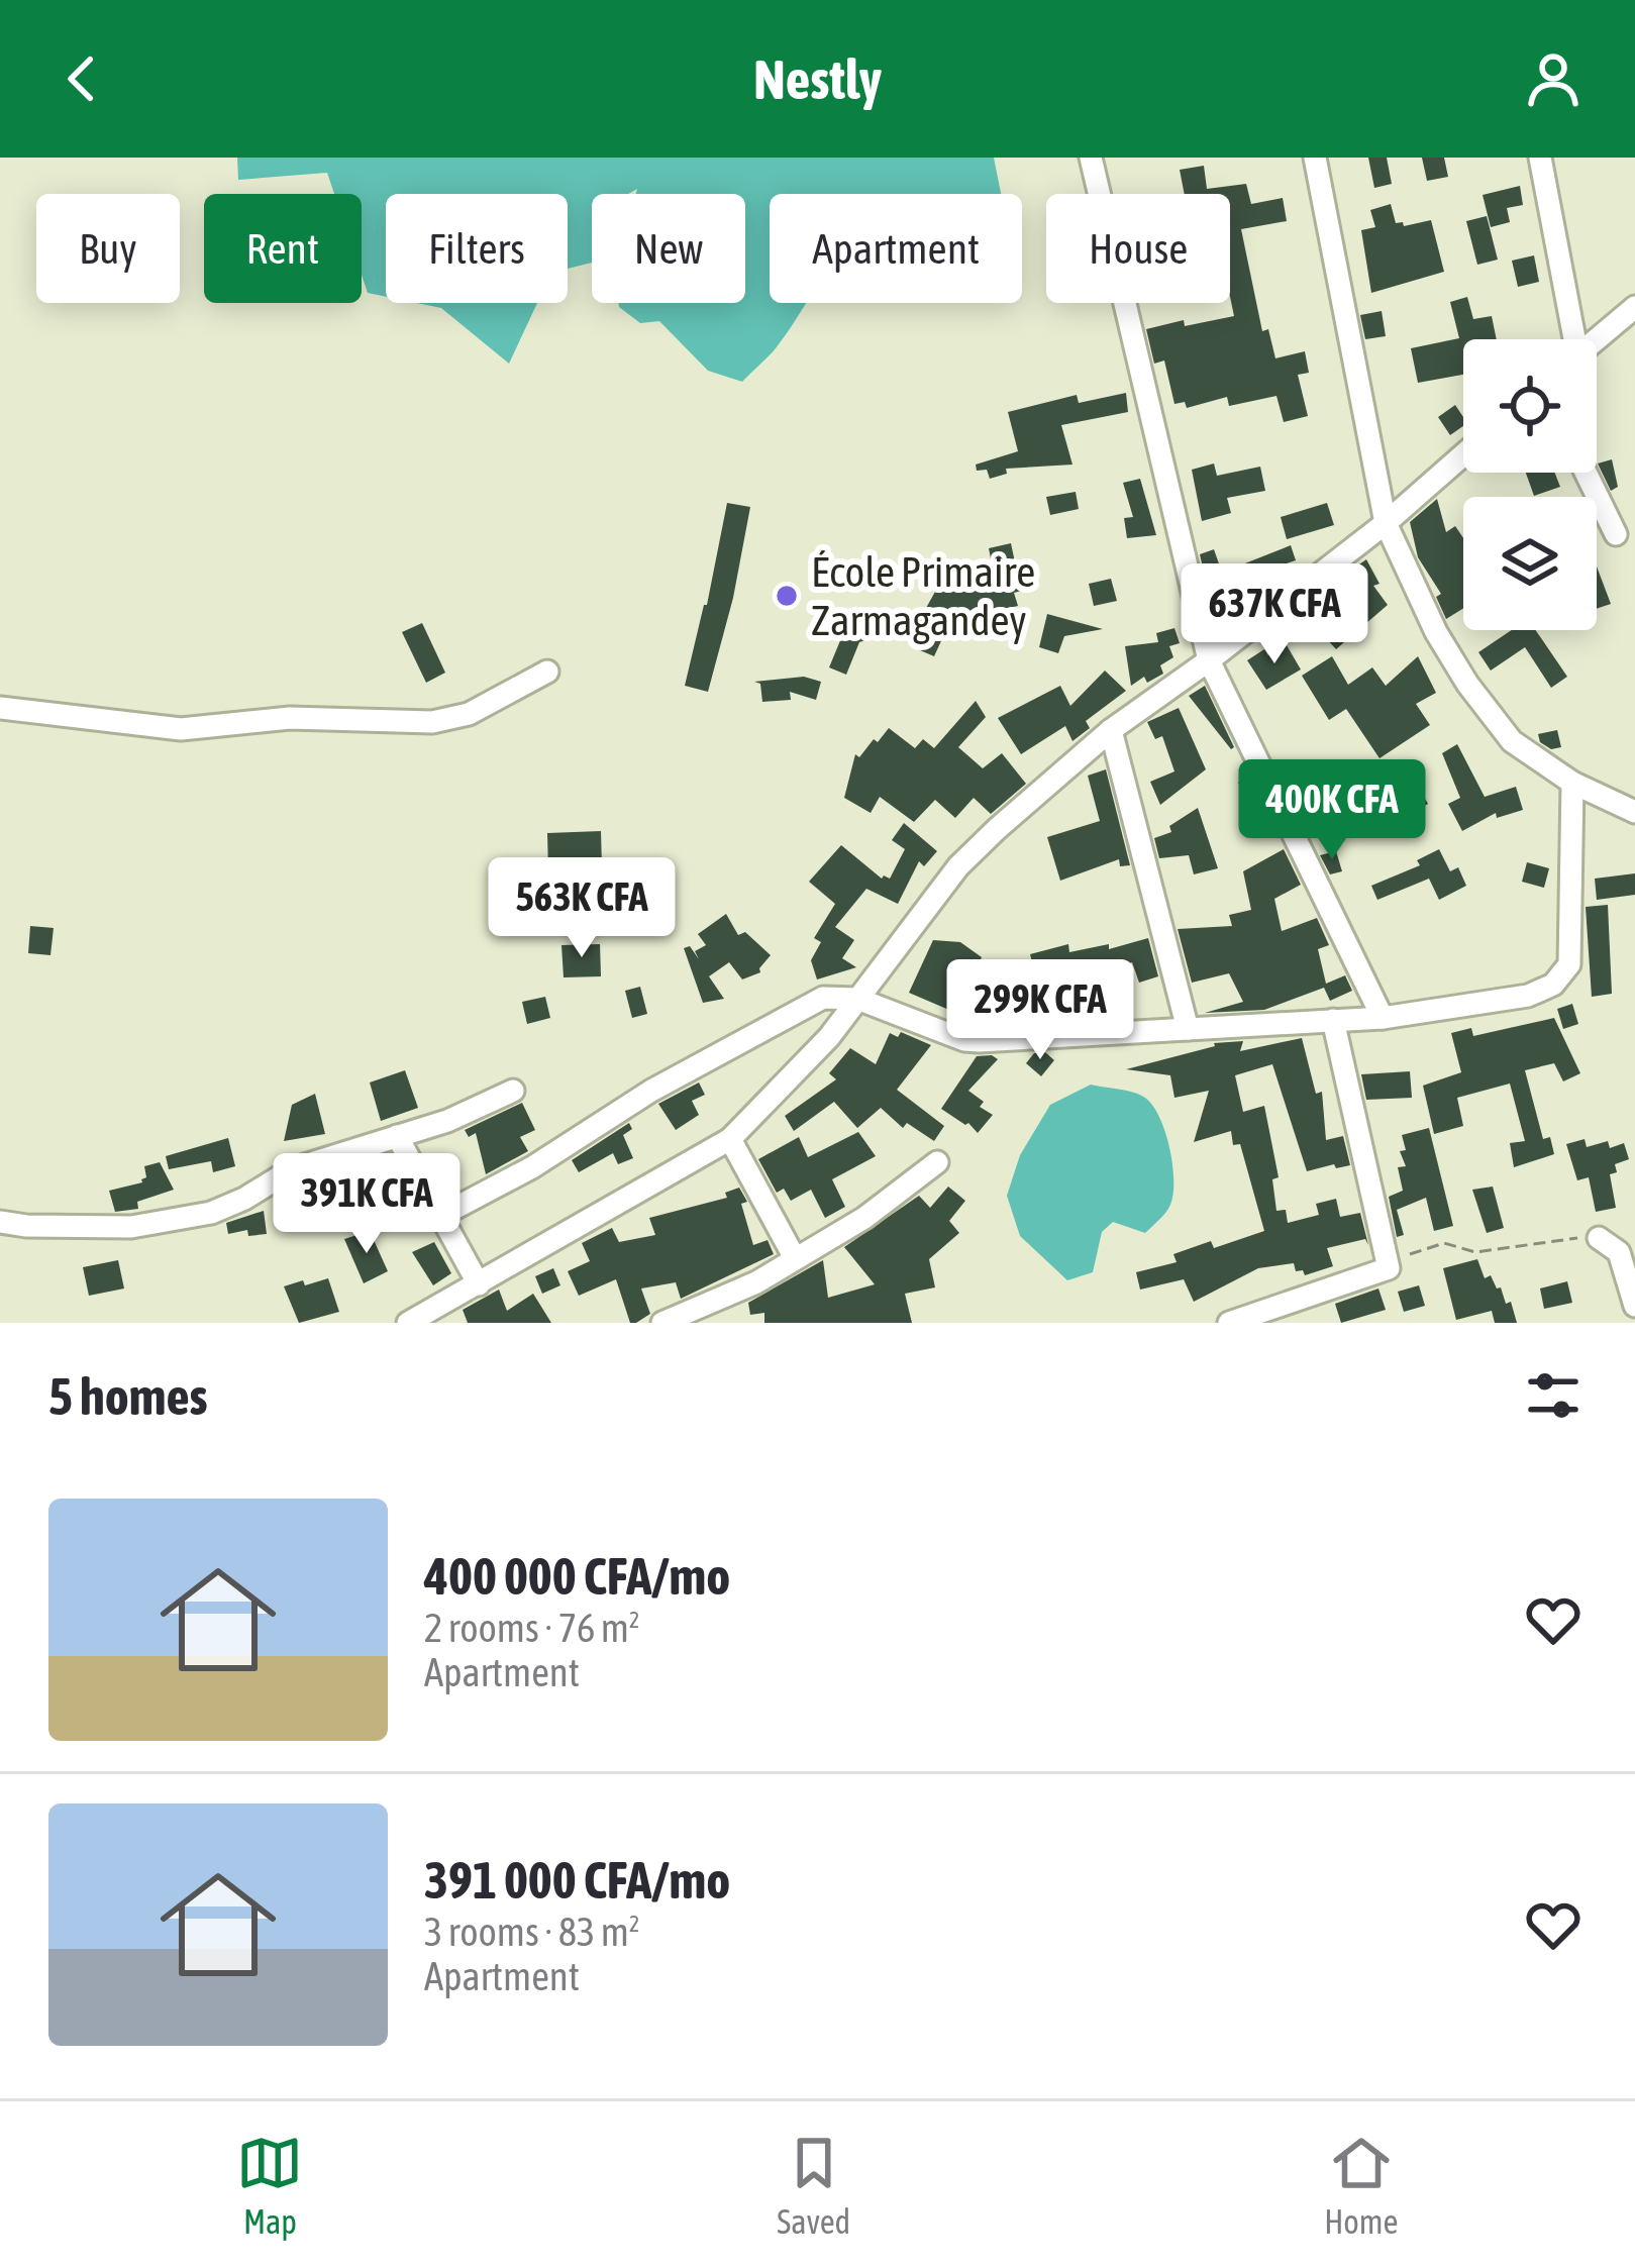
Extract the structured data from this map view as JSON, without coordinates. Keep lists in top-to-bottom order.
{
  "places": ["École Primaire Zarmagandey"],
  "page": {
    "header": "Nestly",
    "chip": [
      "Buy",
      "Rent",
      "Filters",
      "New",
      "Apartment",
      "House"
    ],
    "price": [
      "637K CFA",
      "400K CFA",
      "563K CFA",
      "299K CFA",
      "391K CFA"
    ],
    "heading": "5 homes",
    "list": [
      {
        "name": "400 000 CFA/mo",
        "note": "2 rooms · 76 m² · Apartment"
      },
      {
        "name": "391 000 CFA/mo",
        "note": "3 rooms · 83 m² · Apartment"
      }
    ],
    "tabs": ["Map", "Saved", "Home"]
  }
}
